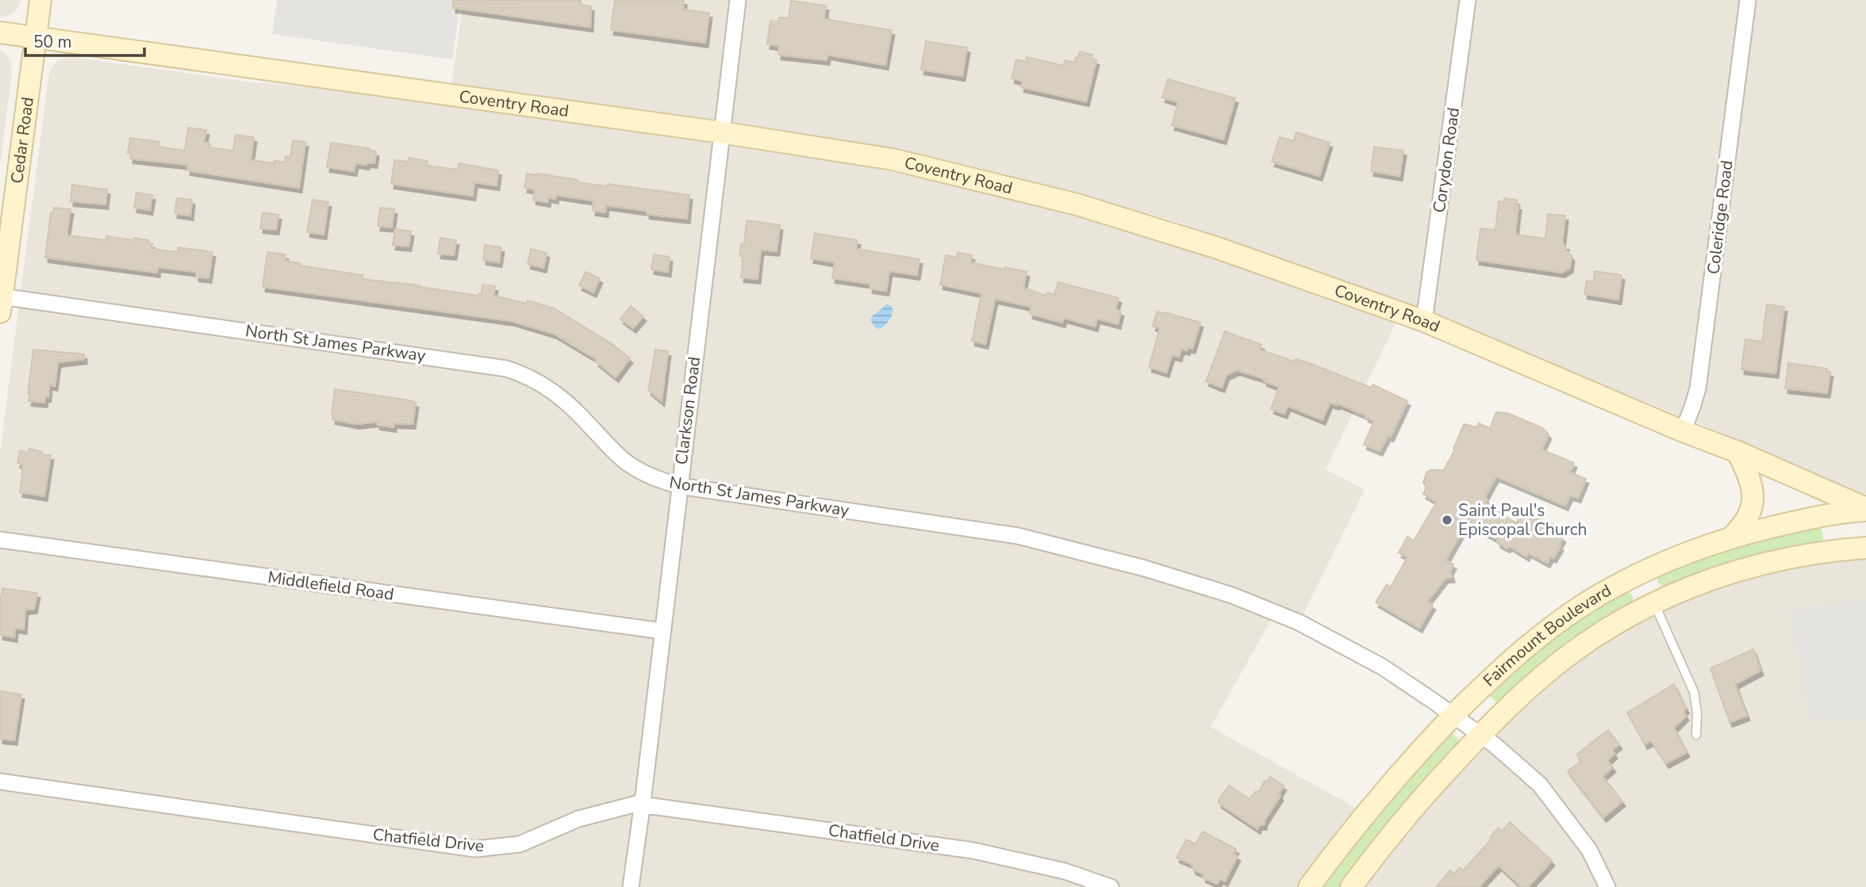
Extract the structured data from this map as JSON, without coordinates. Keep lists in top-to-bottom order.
{
  "streets": {
    "street": [
      "Coventry Road",
      "Cedar Road",
      "Corydon Road",
      "Coleridge Road",
      "North St James Parkway",
      "Clarkson Road",
      "Middlefield Road",
      "Fairmount Boulevard",
      "Chatfield Drive"
    ]
  },
  "crossings": [
    ["Coventry Road", "Cedar Road"],
    ["Coventry Road", "Corydon Road"],
    ["Coventry Road", "Coleridge Road"],
    ["Coventry Road", "Clarkson Road"],
    ["Coventry Road", "Fairmount Boulevard"],
    ["Cedar Road", "North St James Parkway"],
    ["North St James Parkway", "Clarkson Road"],
    ["North St James Parkway", "Fairmount Boulevard"],
    ["Clarkson Road", "Middlefield Road"],
    ["Clarkson Road", "Chatfield Drive"]
  ],
  "places": ["Saint Paul's Episcopal Church"],
  "scale_bar": "50 m"
}
